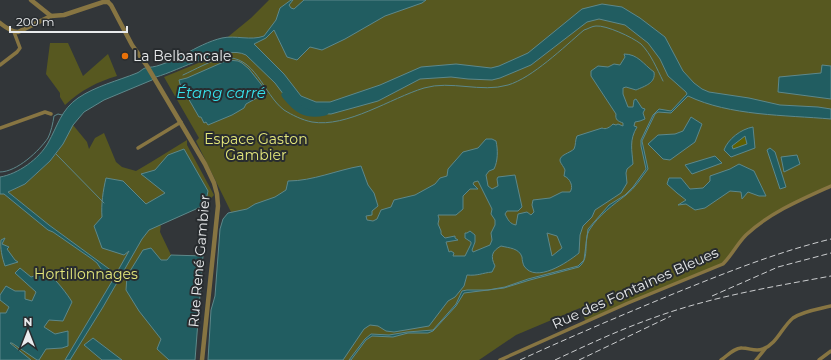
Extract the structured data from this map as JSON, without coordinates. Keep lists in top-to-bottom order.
{
  "streets": {
    "street": ["Rue René Gambier", "Rue des Fontaines Bleues"]
  },
  "water": ["Étang carré"],
  "parks": ["Espace Gaston Gambier", "Hortillonnages"],
  "places": ["La Belbancale"],
  "scale_bar": "200 m",
  "north": "top"
}
